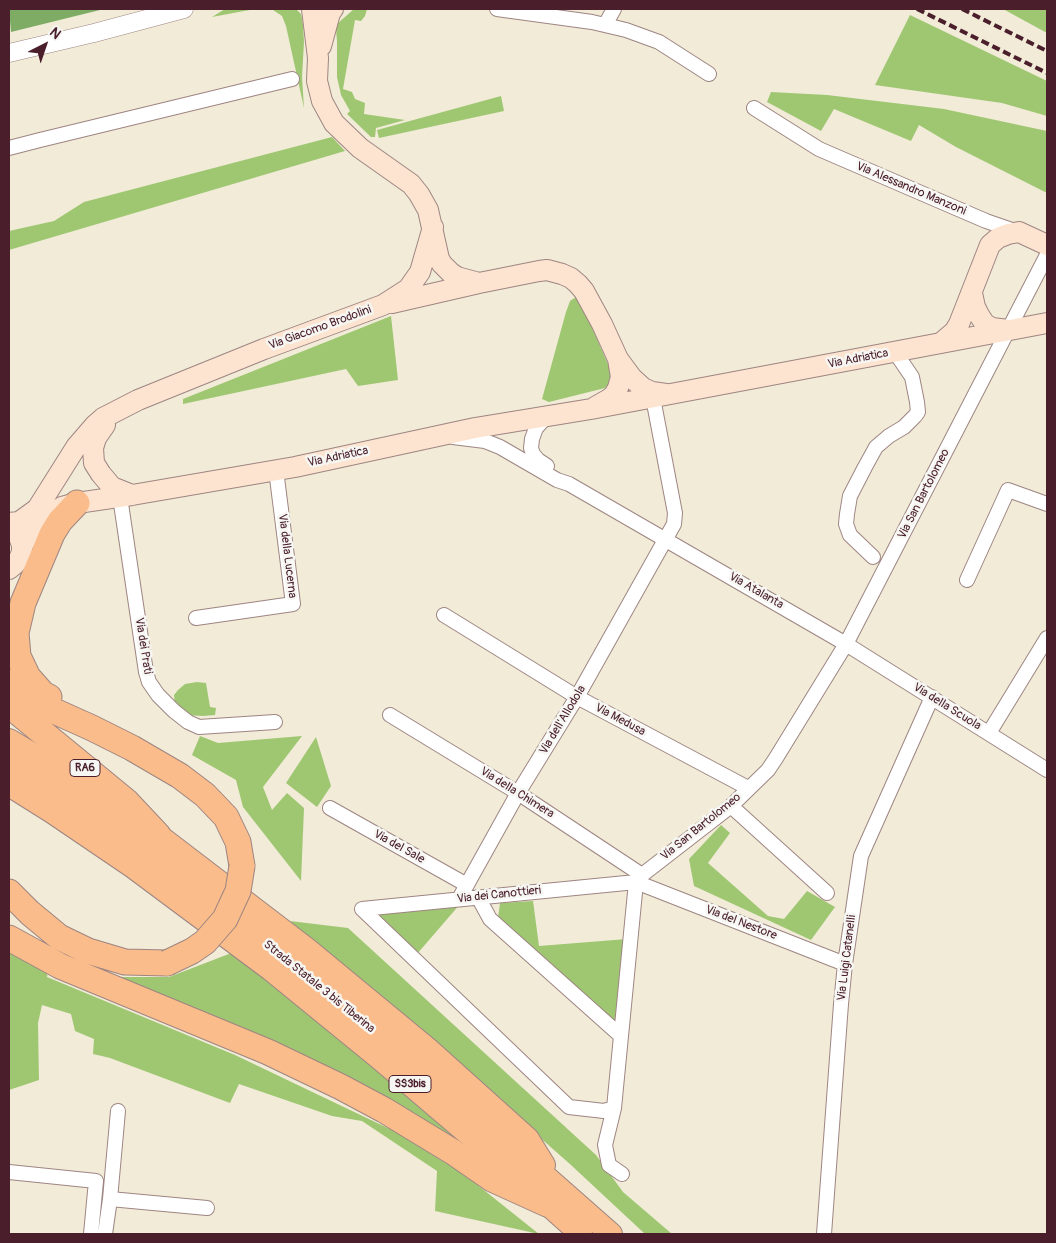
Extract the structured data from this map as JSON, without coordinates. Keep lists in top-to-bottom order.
{
  "streets": {
    "highway": ["RA6", "Strada Statale 3 bis Tiberina", "SS3bis"],
    "main road": ["Via Alessandro Manzoni", "Via Giacomo Brodolini", "Via Adriatica"],
    "street": [
      "Via San Bartolomeo",
      "Via della Lucerna",
      "Via Atalanta",
      "Via dei Prati",
      "Via della Scuola",
      "Via dell'Allodola",
      "Via Medusa",
      "Via della Chimera",
      "Via del Sale",
      "Via dei Canottieri",
      "Via del Nestore",
      "Via Luigi Catanelli"
    ]
  },
  "crossings": [
    ["Via Giacomo Brodolini", "Via Adriatica"],
    ["Via Adriatica", "Via San Bartolomeo"],
    ["Via Adriatica", "Via della Lucerna"],
    ["Via Adriatica", "Via Atalanta"],
    ["Via Adriatica", "Via dei Prati"],
    ["Via San Bartolomeo", "Via Atalanta"],
    ["Via San Bartolomeo", "Via della Scuola"],
    ["Via San Bartolomeo", "Via Medusa"],
    ["Via San Bartolomeo", "Via della Chimera"],
    ["Via San Bartolomeo", "Via dei Canottieri"],
    ["Via San Bartolomeo", "Via del Nestore"],
    ["Via Atalanta", "Via della Scuola"],
    ["Via Atalanta", "Via dell'Allodola"],
    ["Via della Scuola", "Via Luigi Catanelli"],
    ["Via dell'Allodola", "Via Medusa"],
    ["Via dell'Allodola", "Via della Chimera"],
    ["Via dell'Allodola", "Via del Sale"],
    ["Via dell'Allodola", "Via dei Canottieri"],
    ["Via della Chimera", "Via dei Canottieri"],
    ["Via della Chimera", "Via del Nestore"],
    ["Via dei Canottieri", "Via del Nestore"],
    ["Via del Nestore", "Via Luigi Catanelli"]
  ],
  "north": "top right"
}
